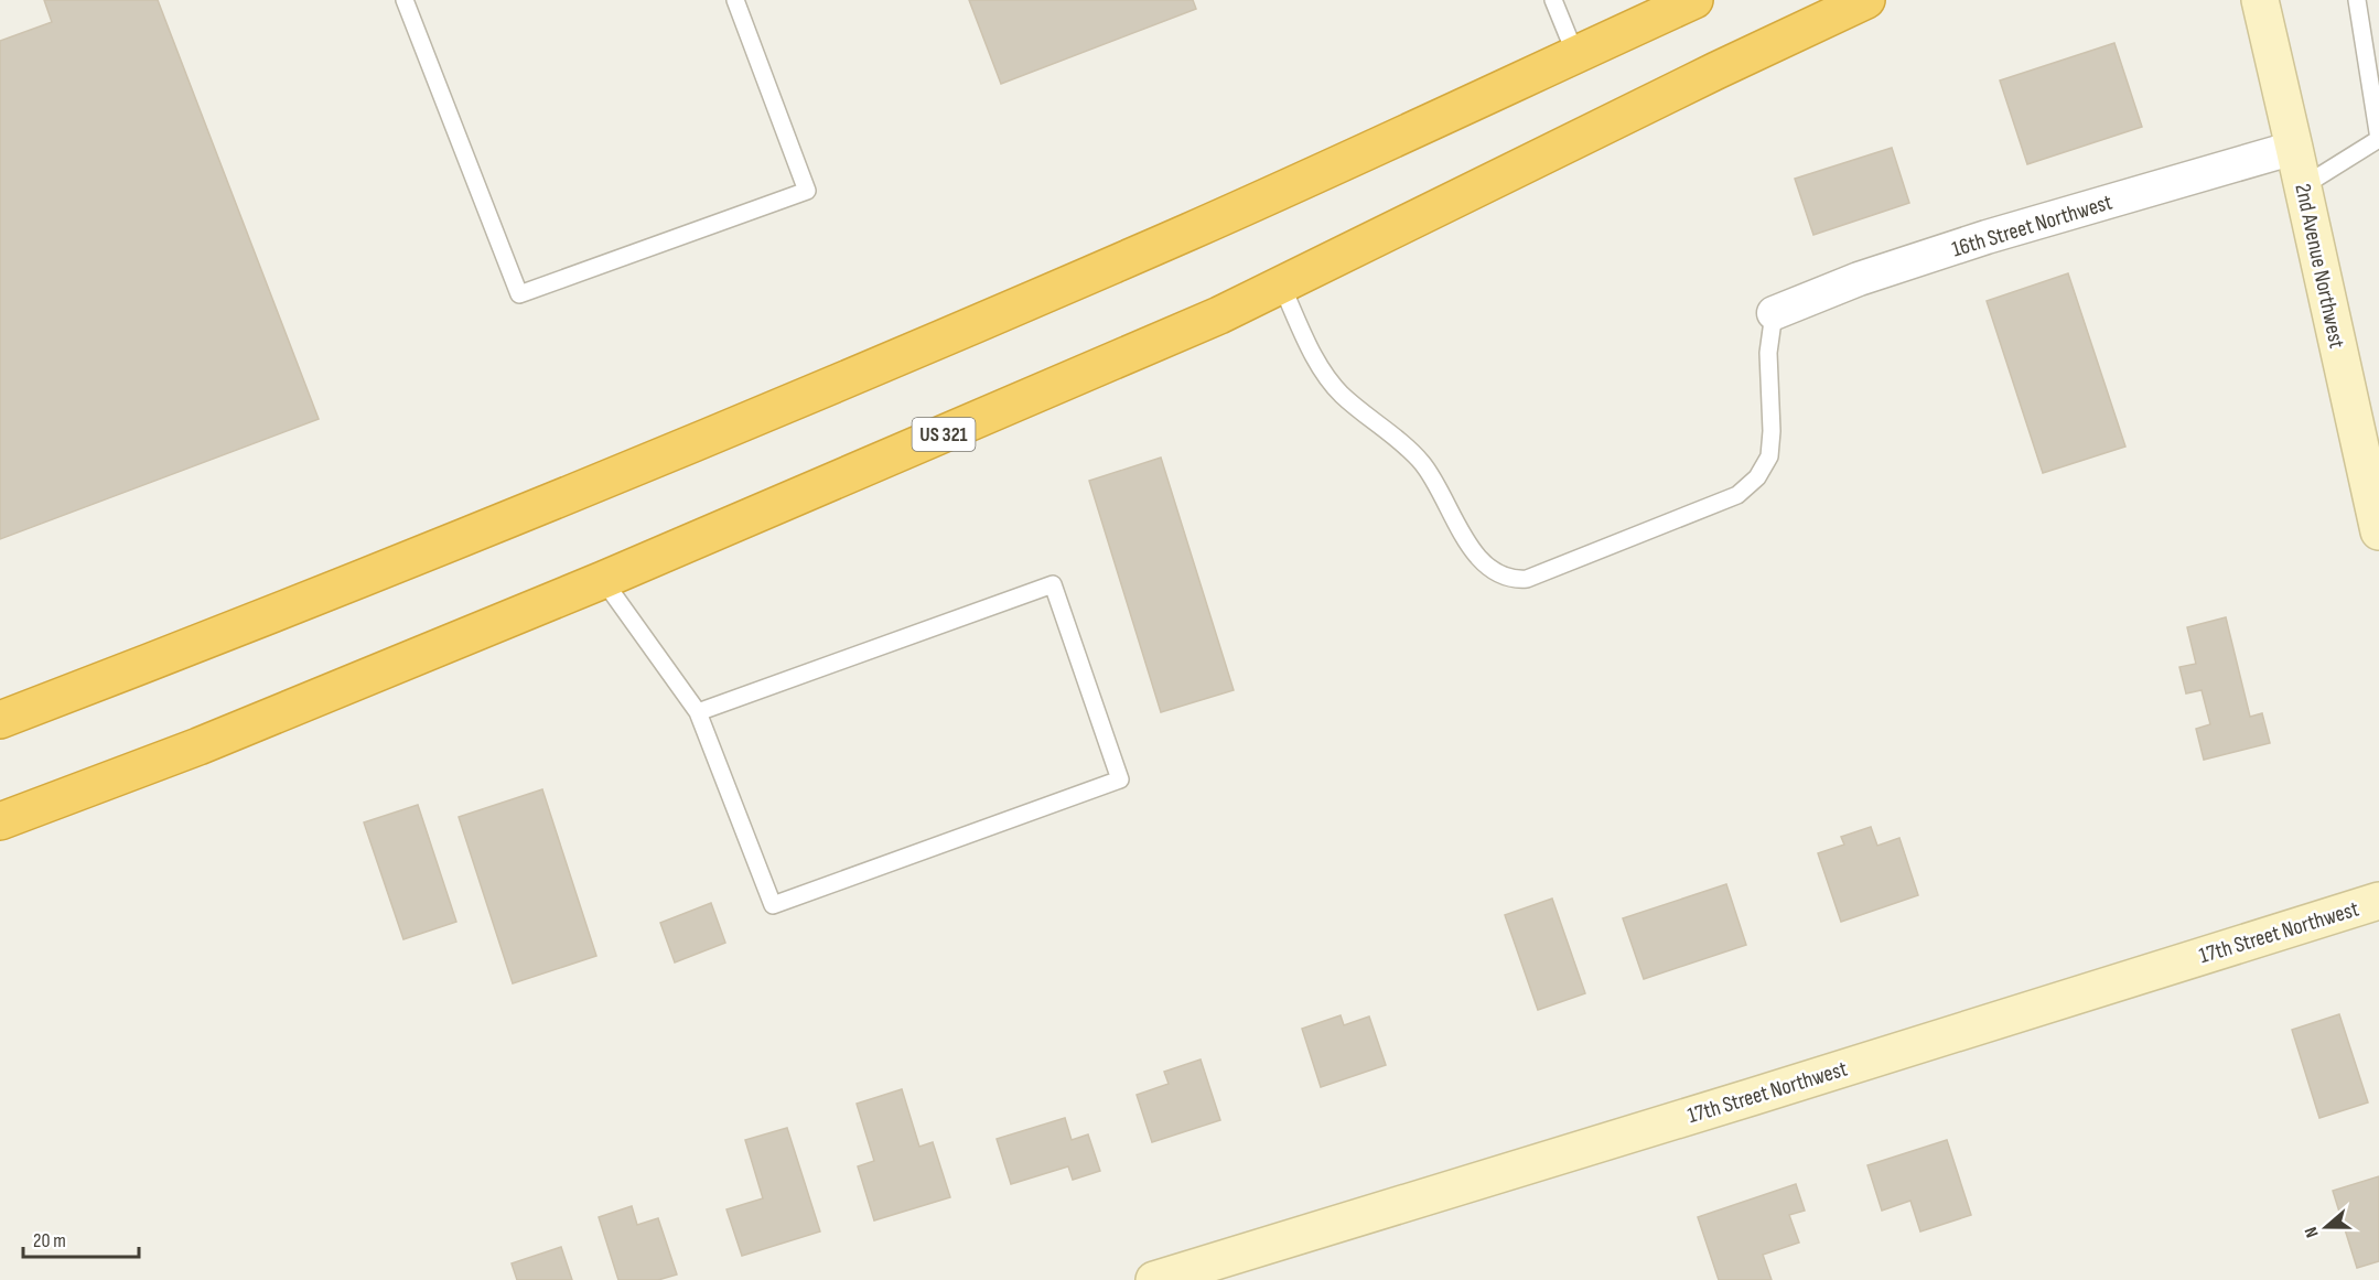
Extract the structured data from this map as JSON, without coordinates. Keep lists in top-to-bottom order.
{
  "streets": {
    "highway": ["US 321"],
    "street": ["16th Street Northwest", "2nd Avenue Northwest", "17th Street Northwest"]
  },
  "crossings": [
    ["16th Street Northwest", "2nd Avenue Northwest"]
  ],
  "scale_bar": "20 m",
  "north": "left"
}
